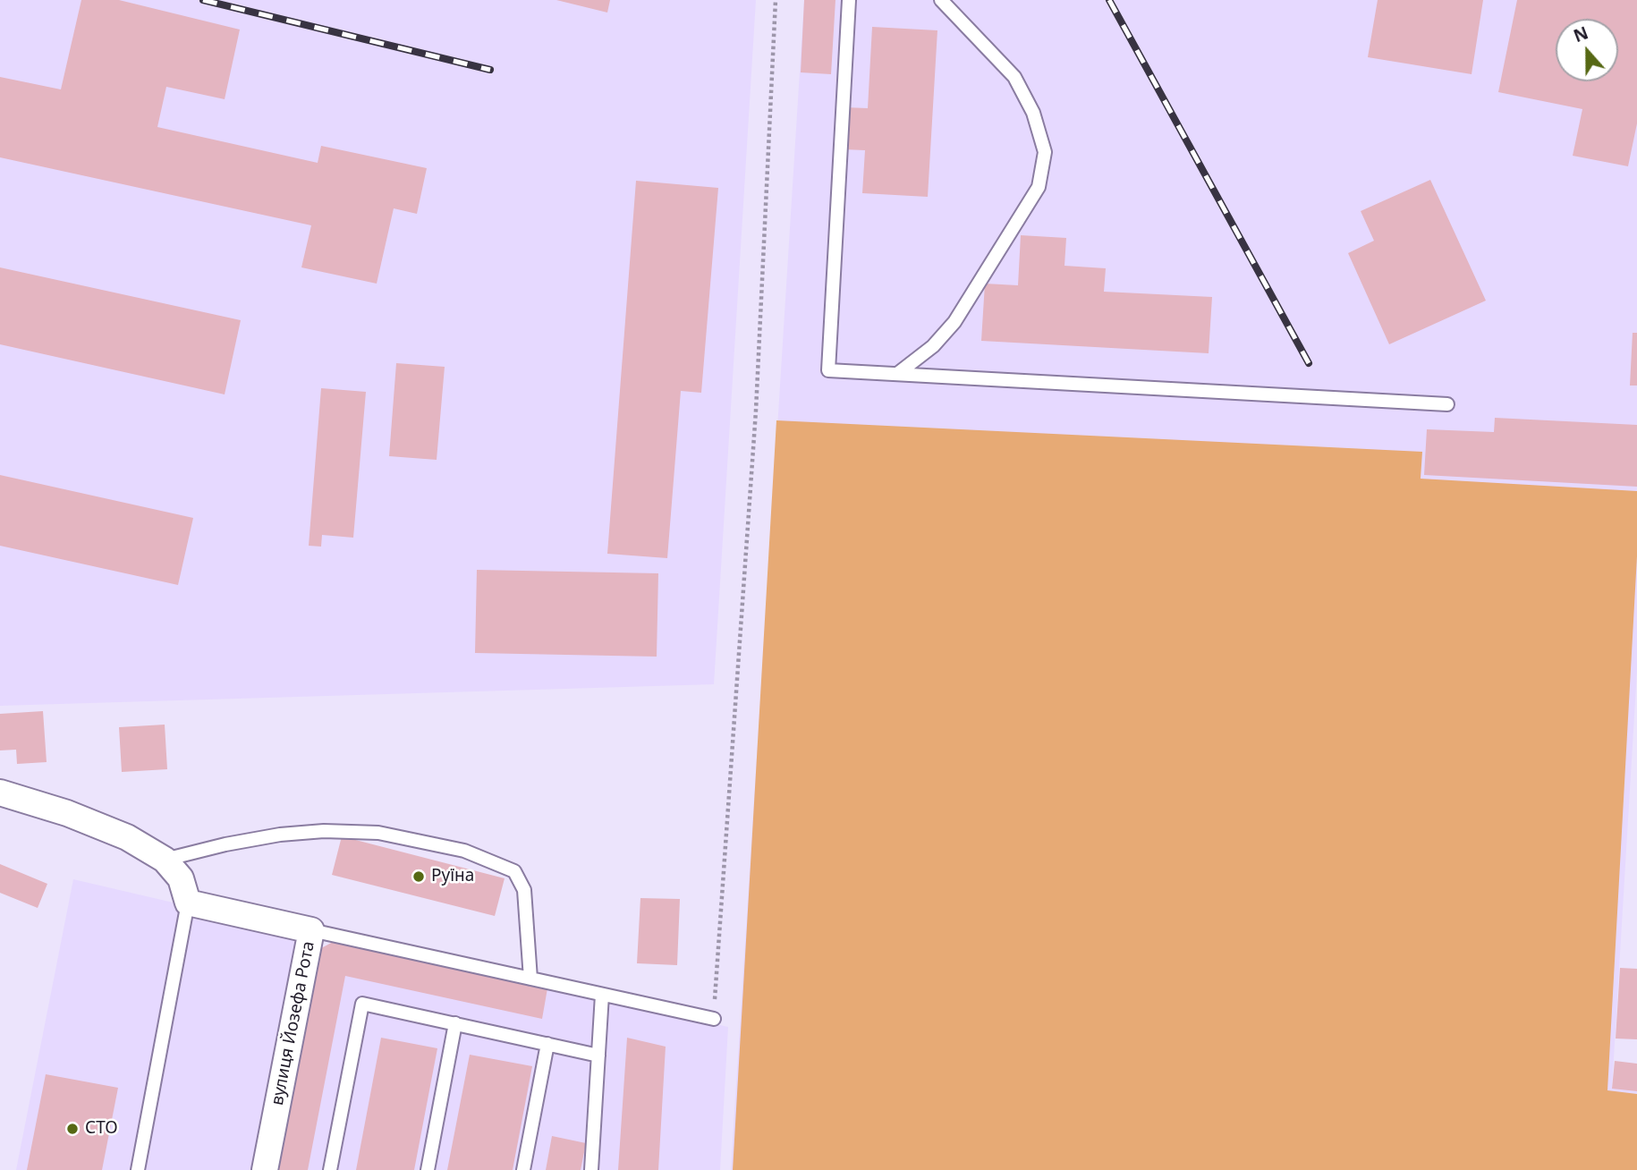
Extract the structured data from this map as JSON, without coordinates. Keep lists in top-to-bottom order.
{
  "streets": {
    "street": ["вулиця Йозефа Рота"]
  },
  "places": ["Руїна", "СТО"],
  "north": "top"
}
